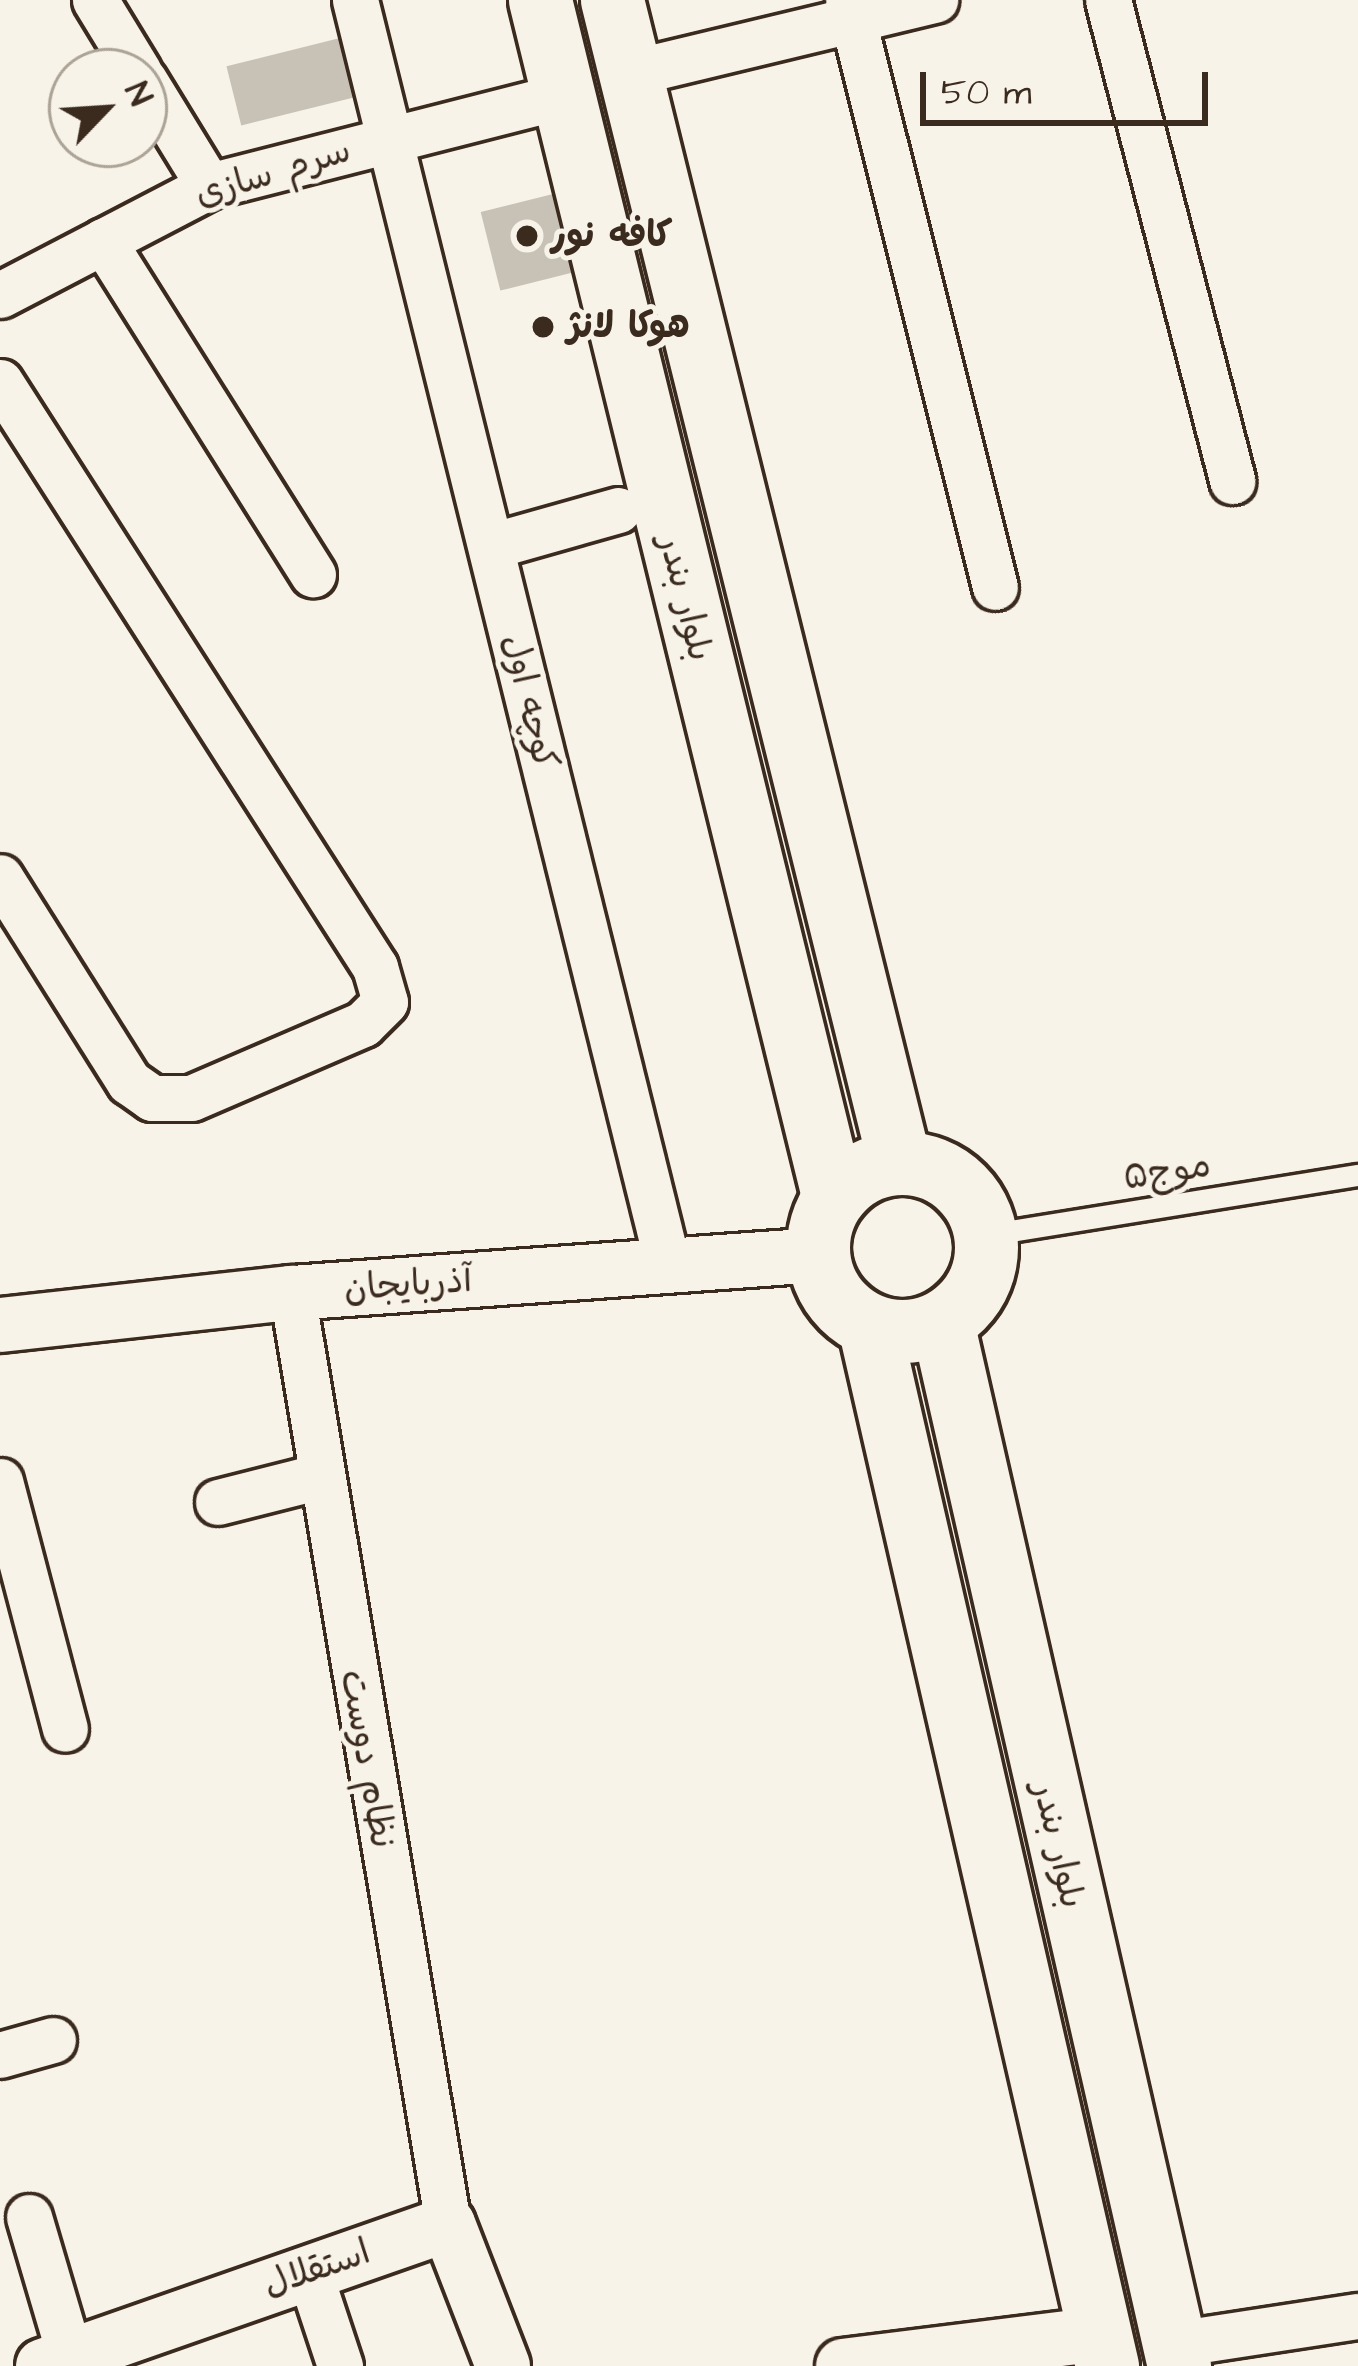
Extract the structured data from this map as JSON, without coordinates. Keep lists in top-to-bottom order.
{
  "streets": {
    "main road": ["بلوار بندر"],
    "street": [
      "سرم سازی",
      "کوچه اول",
      "آذربایجان",
      "نظام دوست",
      "استقلال"
    ],
    "lane": ["موج۵"]
  },
  "crossings": [
    ["سرم سازی", "بلوار بندر"],
    ["سرم سازی", "کوچه اول"],
    ["بلوار بندر", "موج۵"],
    ["بلوار بندر", "آذربایجان"],
    ["کوچه اول", "آذربایجان"],
    ["موج۵", "آذربایجان"],
    ["آذربایجان", "نظام دوست"],
    ["نظام دوست", "استقلال"]
  ],
  "places": ["کافه نور", "هوكا لانژ"],
  "scale_bar": "50 m",
  "north": "top right"
}
